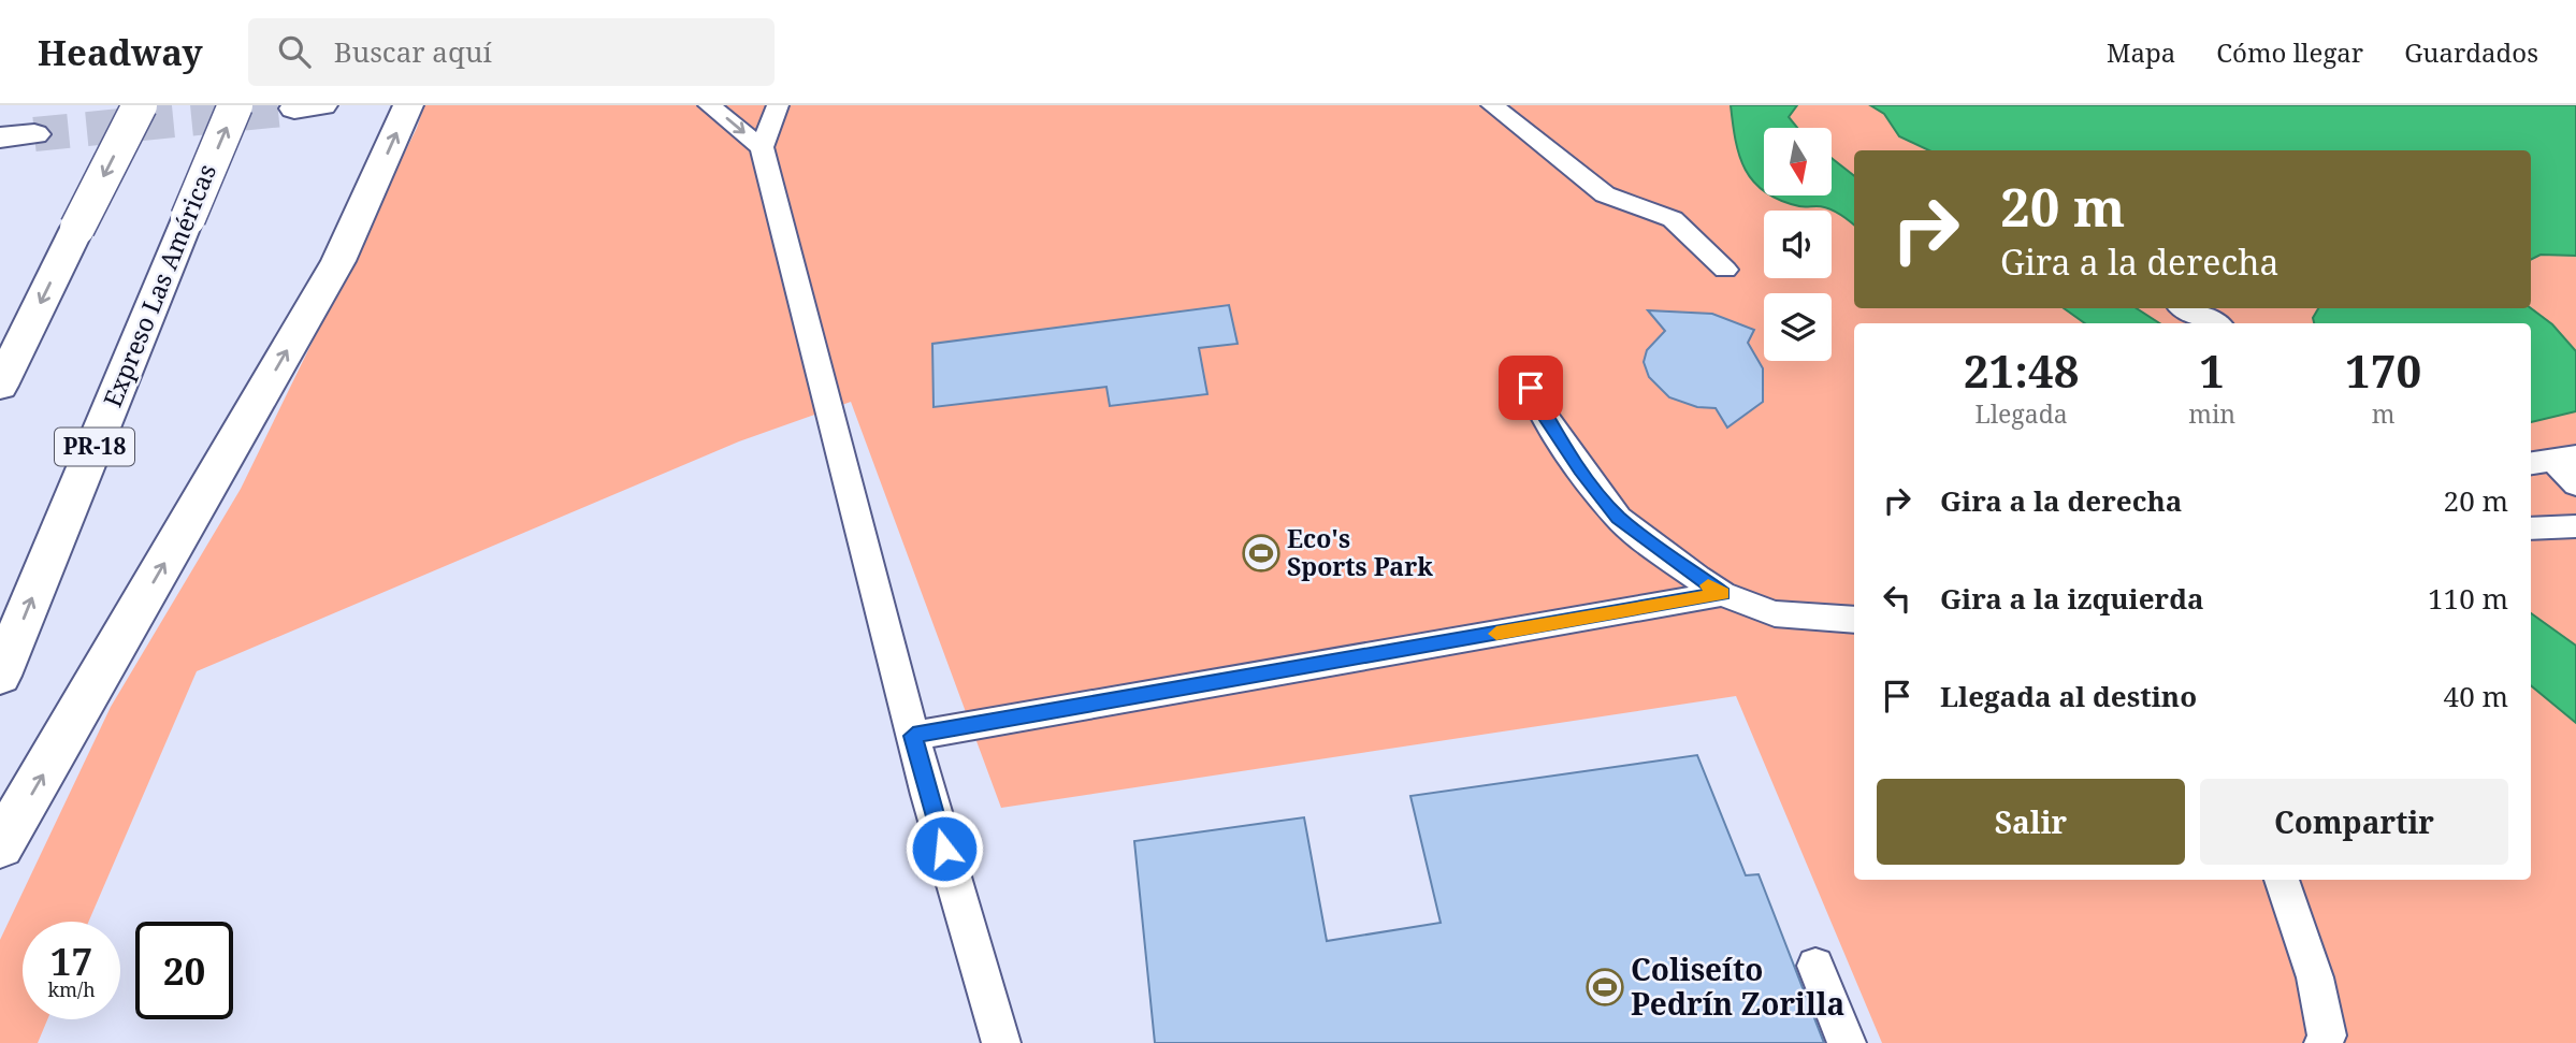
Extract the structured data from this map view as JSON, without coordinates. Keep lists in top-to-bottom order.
{
  "streets": {
    "main road": ["Expreso Las Américas", "PR-18"]
  },
  "places": {
    "sports": ["Eco's Sports Park", "Coliseíto Pedrín Zorilla"]
  },
  "north": "bottom",
  "page": {
    "header": "Headway",
    "search": "Buscar aquí",
    "nav": ["Mapa", "Cómo llegar", "Guardados"],
    "turn": ["20 m", "Gira a la derecha"],
    "eta": [
      "21:48",
      "Llegada",
      "1",
      "min",
      "170",
      "m"
    ],
    "list": [
      {
        "name": "Gira a la derecha",
        "value": "20 m"
      },
      {
        "name": "Gira a la izquierda",
        "value": "110 m"
      },
      {
        "name": "Llegada al destino",
        "value": "40 m"
      }
    ],
    "buttons": ["Salir", "Compartir"],
    "speed": "17 km/h",
    "limit": "20"
  }
}
